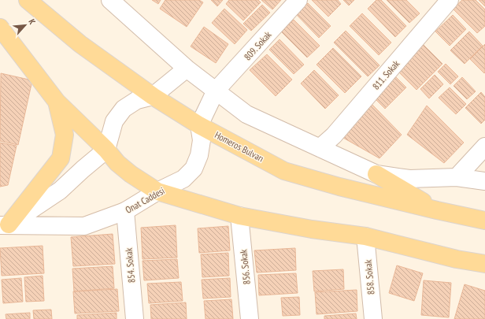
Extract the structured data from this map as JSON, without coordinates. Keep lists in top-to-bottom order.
{
  "streets": {
    "main road": ["Homeros Bulvarı"],
    "street": [
      "809. Sokak",
      "811. Sokak",
      "Onat Caddesi",
      "854. Sokak",
      "856. Sokak",
      "858. Sokak"
    ]
  },
  "crossings": [
    ["809. Sokak", "Homeros Bulvarı"],
    ["809. Sokak", "Onat Caddesi"],
    ["Homeros Bulvarı", "Onat Caddesi"],
    ["Onat Caddesi", "854. Sokak"]
  ],
  "north": "top right"
}
